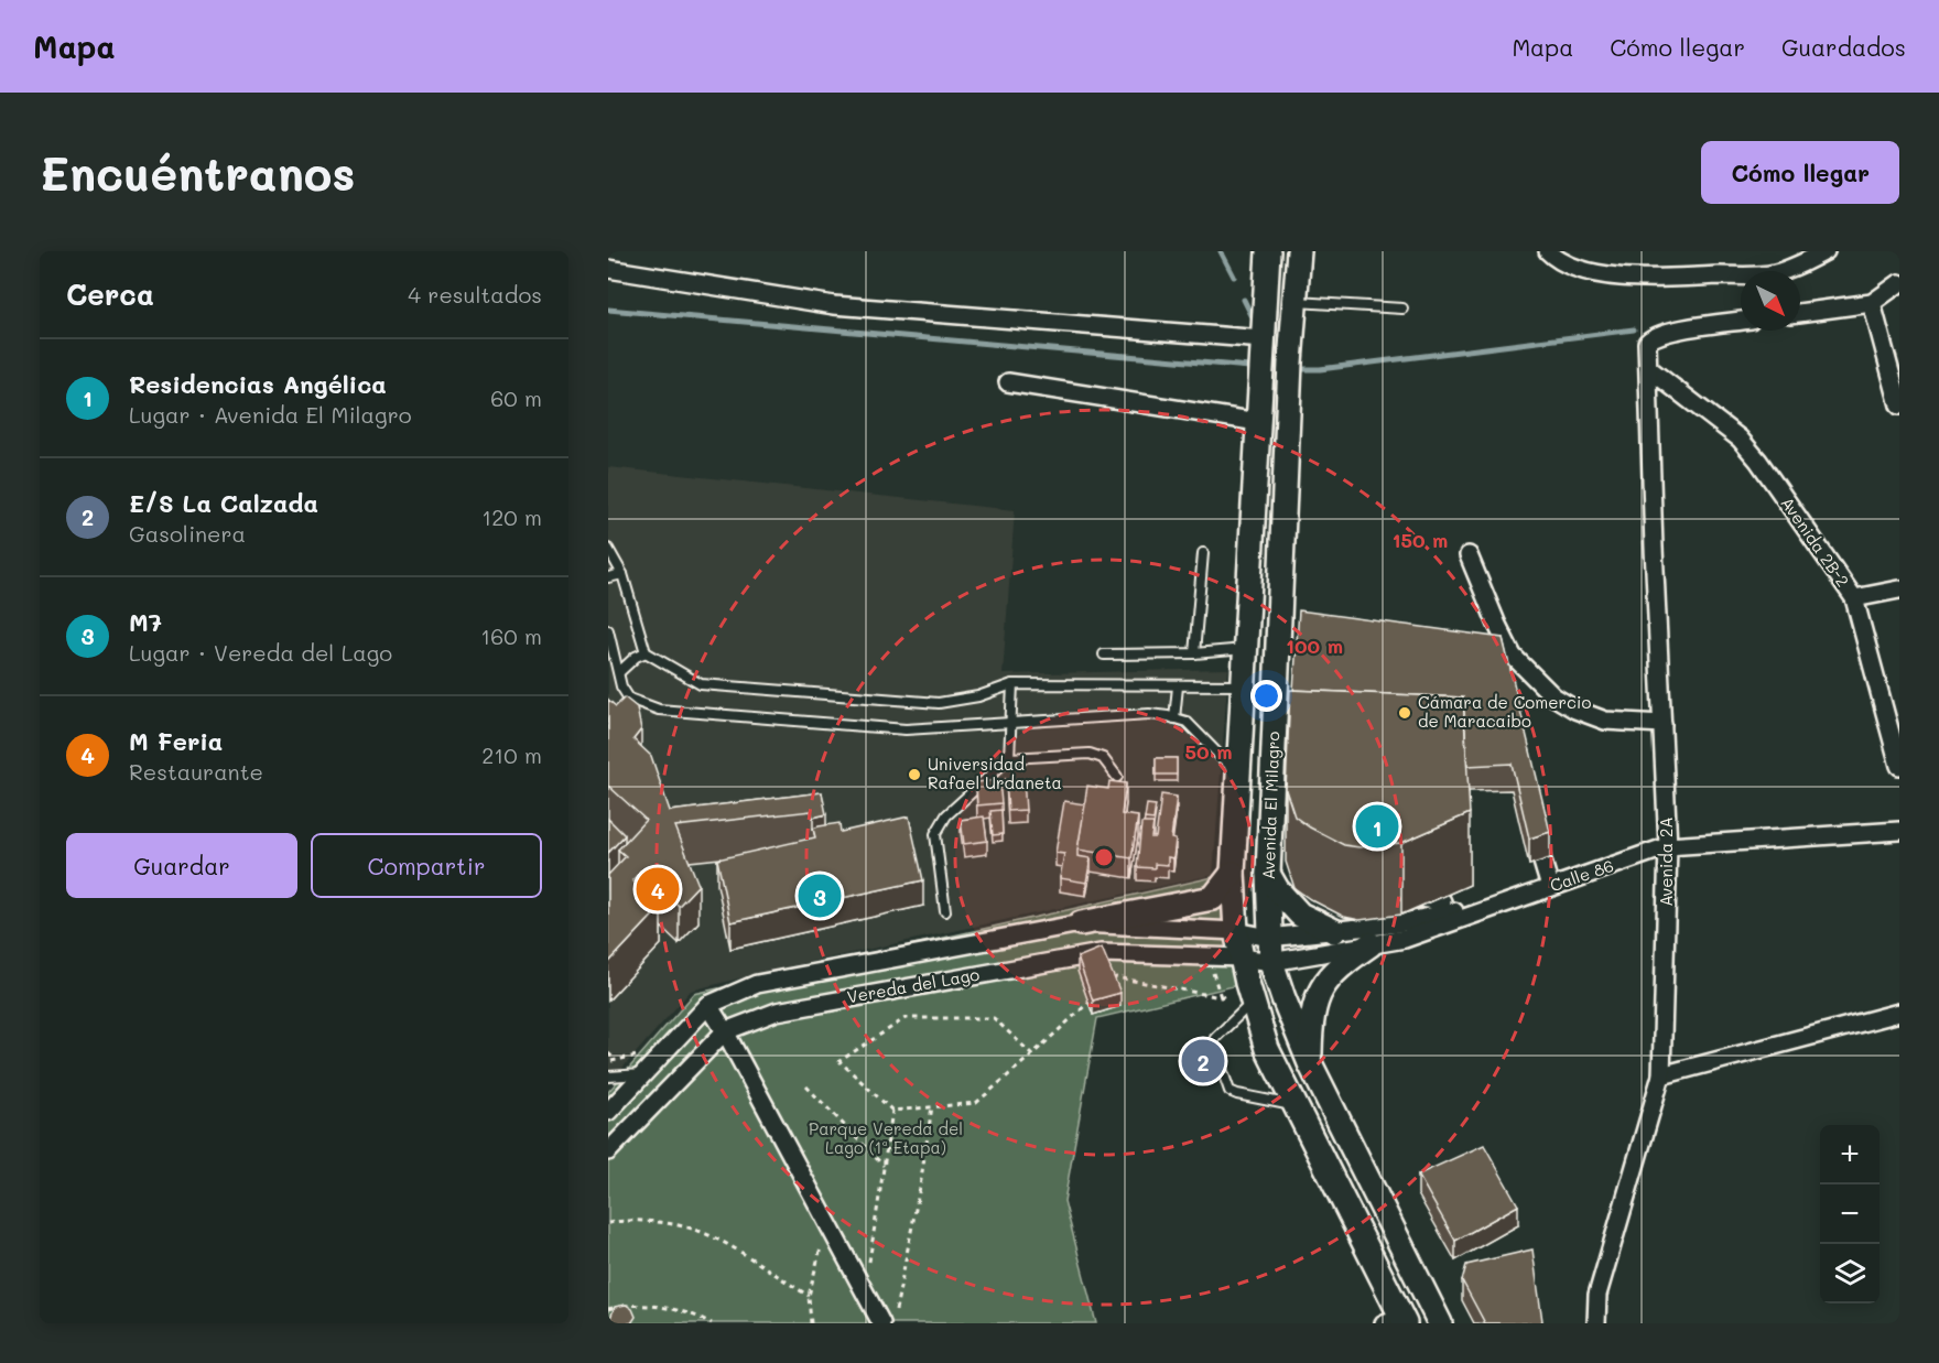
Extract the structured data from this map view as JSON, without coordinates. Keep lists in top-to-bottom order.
{
  "streets": {
    "main road": ["Avenida El Milagro"],
    "street": [
      "Avenida 2B-2",
      "Avenida 2A",
      "Calle 86",
      "Vereda del Lago"
    ]
  },
  "crossings": [
    ["Avenida 2B-2", "Avenida 2A"],
    ["Avenida El Milagro", "Calle 86"],
    ["Avenida El Milagro", "Vereda del Lago"],
    ["Avenida 2A", "Calle 86"],
    ["Calle 86", "Vereda del Lago"]
  ],
  "parks": ["Parque Vereda del Lago (1ª Etapa)"],
  "places": ["Cámara de Comercio de Maracaibo", "Universidad Rafael Urdaneta"],
  "north": "bottom right",
  "page": {
    "header": "Mapa",
    "nav": ["Mapa", "Cómo llegar", "Guardados"],
    "buttons": [
      "Cómo llegar",
      ["Guardar", "Compartir"]
    ],
    "title": "Encuéntranos",
    "heading": ["Cerca", "4 resultados"],
    "list": [
      {
        "mark": "1",
        "name": "Residencias Angélica",
        "note": "Lugar · Avenida El Milagro",
        "value": "60 m"
      },
      {
        "mark": "2",
        "name": "E/S La Calzada",
        "note": "Gasolinera",
        "value": "120 m"
      },
      {
        "mark": "3",
        "name": "M7",
        "note": "Lugar · Vereda del Lago",
        "value": "160 m"
      },
      {
        "mark": "4",
        "name": "M Feria",
        "note": "Restaurante",
        "value": "210 m"
      }
    ],
    "pins": [
      "1",
      "4",
      "3",
      "2"
    ],
    "map_buttons": ["+", "−"]
  },
  "rings": ["150 m", "100 m", "50 m"]
}
